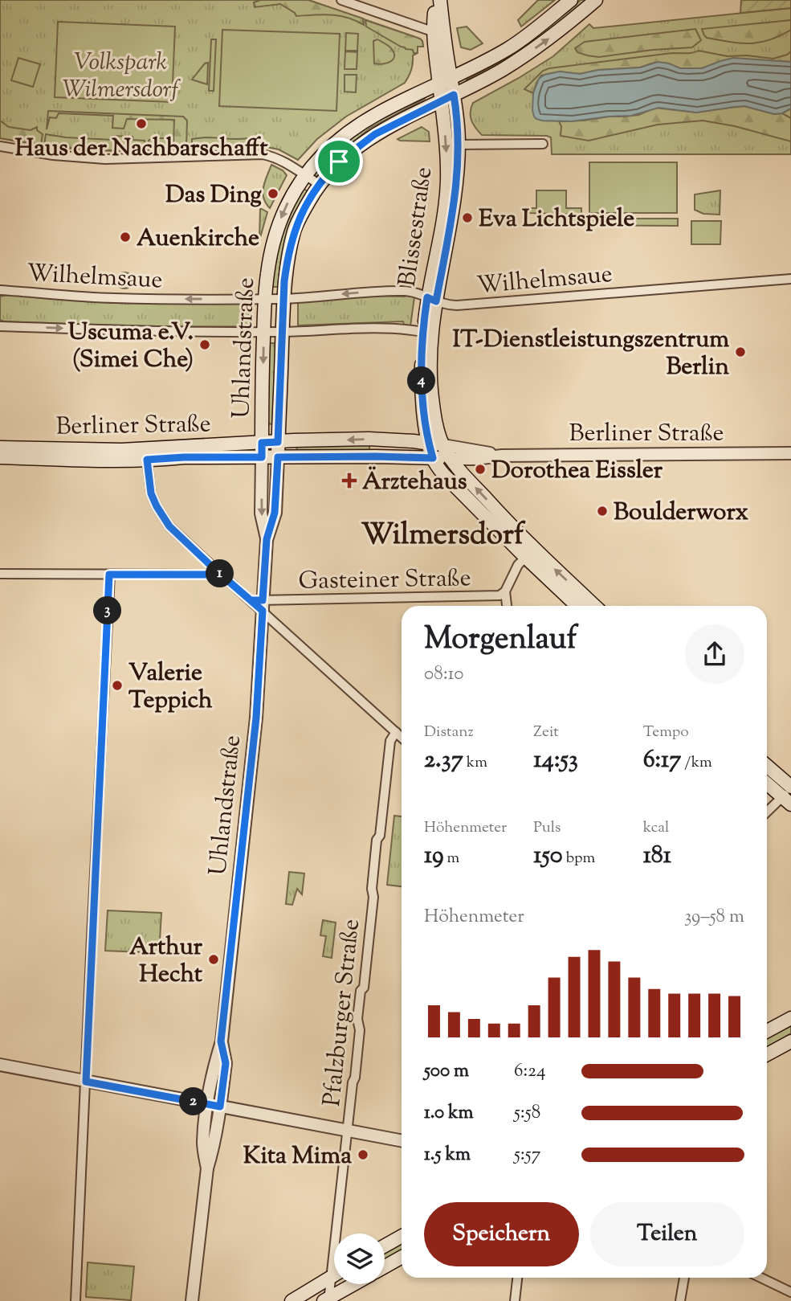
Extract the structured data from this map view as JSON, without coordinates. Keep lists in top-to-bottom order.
{
  "streets": {
    "main road": ["Blissestraße", "Uhlandstraße", "Berliner Straße"],
    "street": ["Wilhelmsaue", "Gasteiner Straße", "Pfalzburger Straße"]
  },
  "crossings": [
    ["Blissestraße", "Wilhelmsaue"],
    ["Blissestraße", "Uhlandstraße"],
    ["Blissestraße", "Berliner Straße"],
    ["Wilhelmsaue", "Uhlandstraße"],
    ["Uhlandstraße", "Berliner Straße"],
    ["Uhlandstraße", "Gasteiner Straße"]
  ],
  "districts": ["Wilmersdorf"],
  "parks": ["Volkspark Wilmersdorf"],
  "places": {
    "other": [
      "Haus der Nachbarschafft",
      "Das Ding",
      "Eva Lichtspiele",
      "Auenkirche",
      "Uscuma e.V. (Simei Che)",
      "IT-Dienstleistungszentrum Berlin",
      "Dorothea Eissler",
      "Boulderworx",
      "Valerie Teppich",
      "Arthur Hecht",
      "Kita Mima"
    ],
    "health": ["Ärztehaus"]
  },
  "page": {
    "pins": [
      "4",
      "1",
      "3",
      "2"
    ],
    "heading": ["Morgenlauf", "08:10"],
    "stats": [
      ["Distanz", "2.37 km"],
      ["Zeit", "14:53"],
      ["Tempo", "6:17 /km"],
      ["Höhenmeter", "19 m"],
      ["Puls", "150 bpm"],
      ["kcal", "181"]
    ],
    "chart": ["Höhenmeter", "39–58 m"],
    "list": [
      {
        "name": "500 m",
        "note": "6:24"
      },
      {
        "name": "1.0 km",
        "note": "5:58"
      },
      {
        "name": "1.5 km",
        "note": "5:57"
      }
    ],
    "buttons": ["Speichern", "Teilen"]
  }
}
